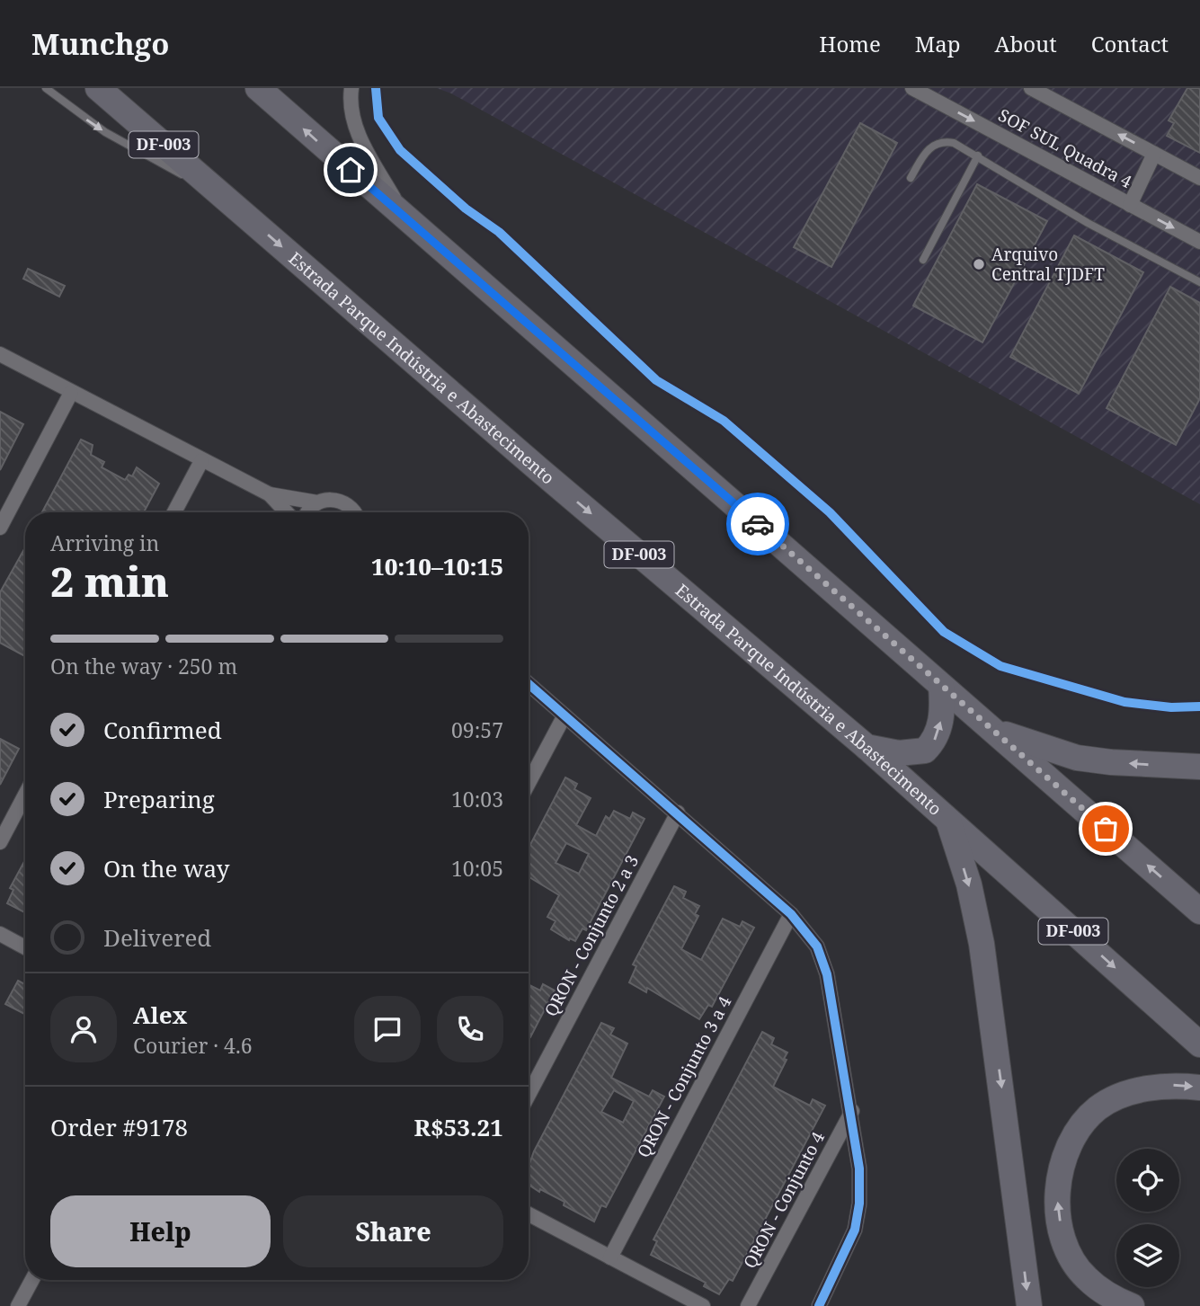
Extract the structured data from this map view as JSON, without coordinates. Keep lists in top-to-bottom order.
{
  "streets": {
    "highway": ["DF-003", "Estrada Parque Indústria e Abastecimento"],
    "street": [
      "SOF SUL Quadra 4",
      "QRON - Conjunto 2 a 3",
      "QRON - Conjunto 3 a 4",
      "QRON - Conjunto 4"
    ]
  },
  "places": ["Arquivo Central TJDFT"],
  "page": {
    "header": "Munchgo",
    "nav": [
      "Home",
      "Map",
      "About",
      "Contact"
    ],
    "heading": ["2 min", "Arriving in", "10:10–10:15"],
    "panel": [
      "Alex",
      "Courier · 4.6",
      "Order #9178",
      "R$53.21"
    ],
    "bar": "On the way · 250 m",
    "list": [
      ["Confirmed", "09:57"],
      ["Preparing", "10:03"],
      ["On the way", "10:05"],
      "Delivered"
    ],
    "buttons": ["Help", "Share"]
  }
}
